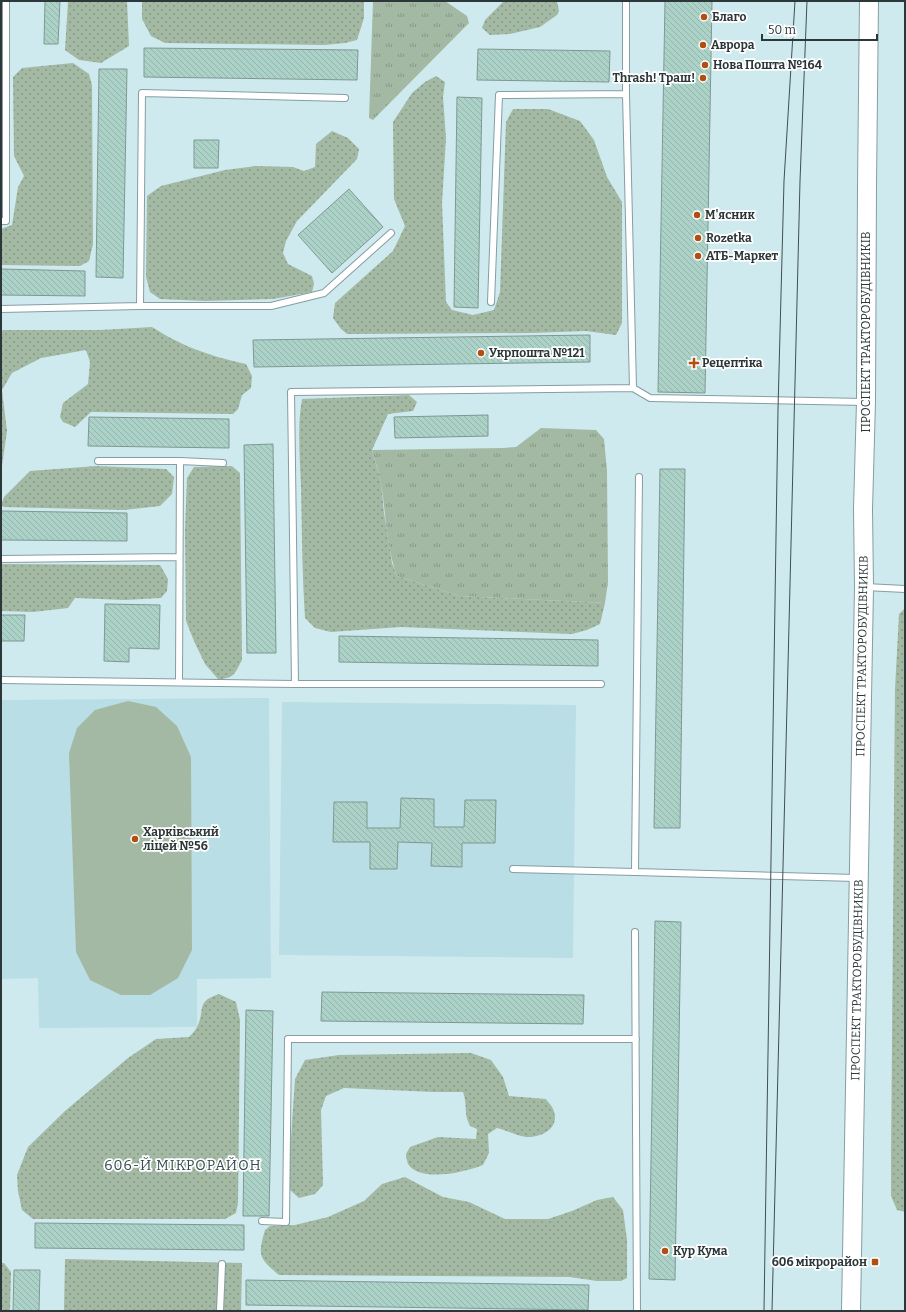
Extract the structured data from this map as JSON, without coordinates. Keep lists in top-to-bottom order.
{
  "streets": {
    "main road": ["ПРОСПЕКТ ТРАКТОРОБУДІВНИКІВ"]
  },
  "districts": ["606-Й МІКРОРАЙОН"],
  "places": {
    "other": [
      "Благо",
      "Аврора",
      "Нова Пошта №164",
      "Thrash! Траш!",
      "М'ясник",
      "Rozetka",
      "АТБ-Маркет",
      "Укрпошта №121",
      "Харківський ліцей №56",
      "Кур Кума"
    ],
    "health": ["Рецептіка"],
    "transit": ["606 мікрорайон"]
  },
  "scale_bar": "50 m"
}
